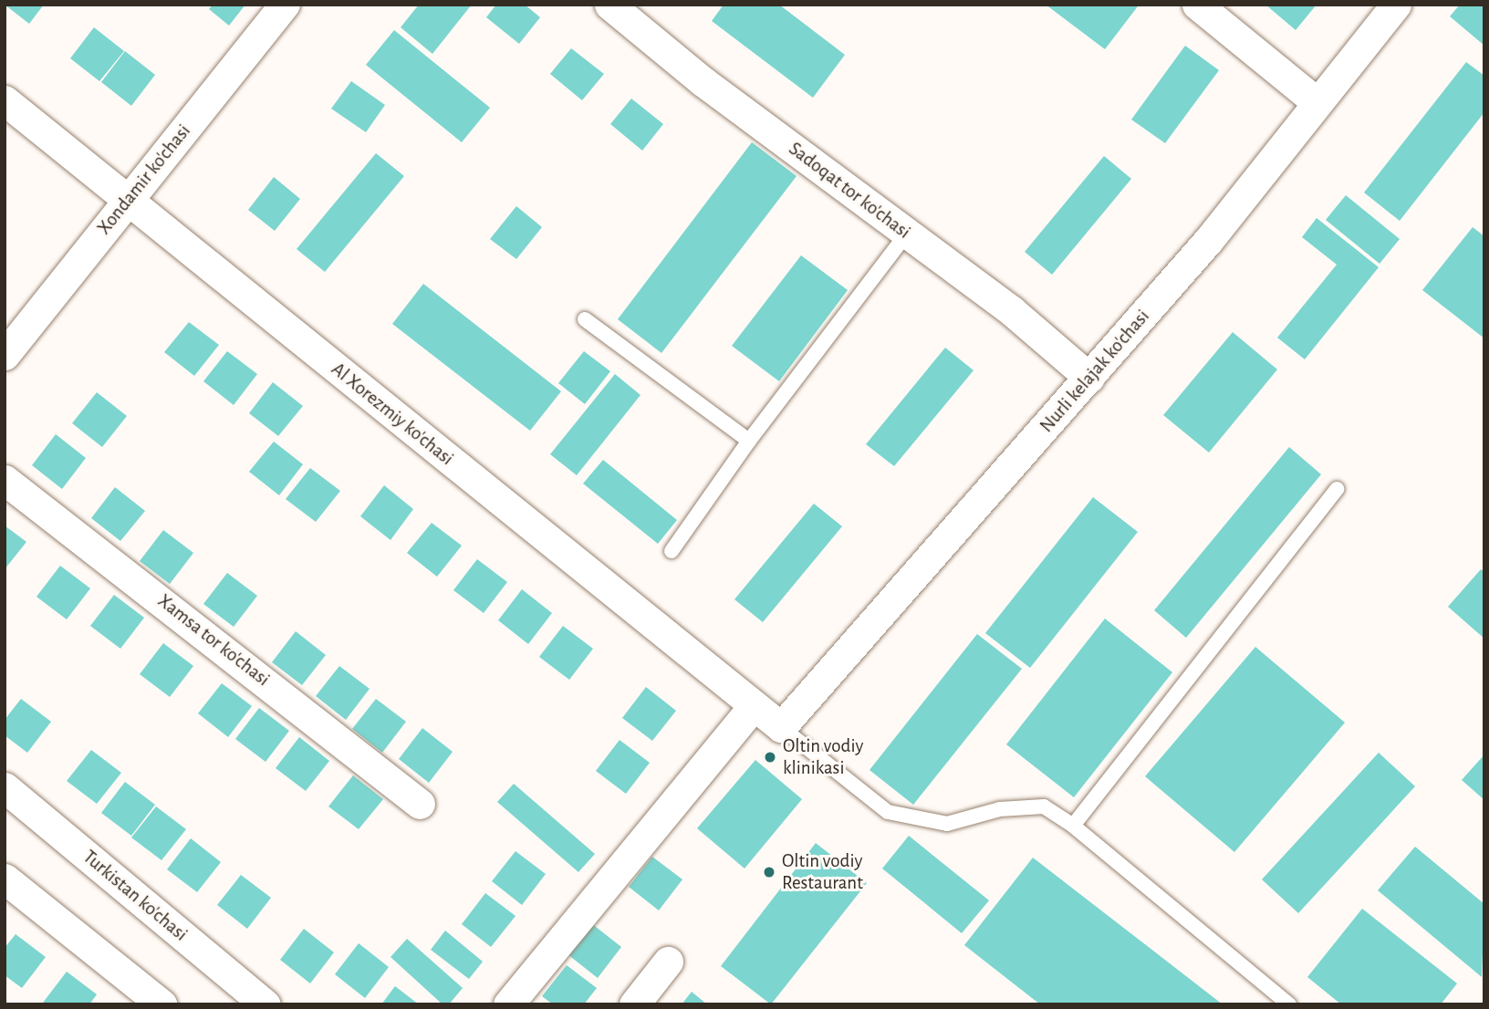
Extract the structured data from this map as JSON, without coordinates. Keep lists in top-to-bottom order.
{
  "streets": {
    "street": [
      "Xondamir ko'chasi",
      "Sadoqat tor ko'chasi",
      "Nurli kelajak ko'chasi",
      "Al Xorezmiy ko'chasi",
      "Xamsa tor ko'chasi",
      "Turkistan ko'chasi"
    ]
  },
  "crossings": [
    ["Xondamir ko'chasi", "Al Xorezmiy ko'chasi"],
    ["Sadoqat tor ko'chasi", "Nurli kelajak ko'chasi"],
    ["Nurli kelajak ko'chasi", "Al Xorezmiy ko'chasi"]
  ],
  "places": ["Oltin vodiy klinikasi", "Oltin vodiy Restaurant"]
}
